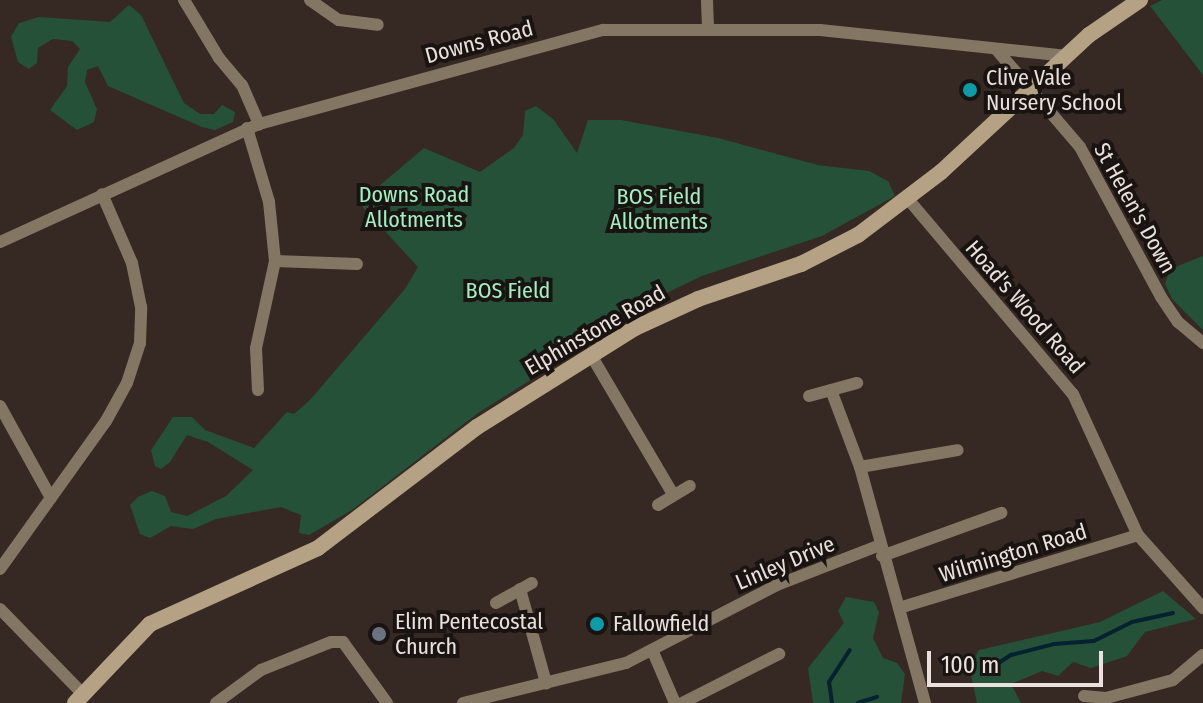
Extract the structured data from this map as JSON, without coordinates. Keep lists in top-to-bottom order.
{
  "streets": {
    "street": [
      "Downs Road",
      "St Helen's Down",
      "Hoad's Wood Road",
      "Elphinstone Road",
      "Wilmington Road",
      "Linley Drive"
    ]
  },
  "crossings": [
    ["Downs Road", "Elphinstone Road"],
    ["St Helen's Down", "Elphinstone Road"],
    ["Hoad's Wood Road", "Elphinstone Road"],
    ["Hoad's Wood Road", "Wilmington Road"]
  ],
  "parks": ["Downs Road Allotments", "BOS Field Allotments", "BOS Field"],
  "places": ["Clive Vale Nursery School", "Fallowfield", "Elim Pentecostal Church"],
  "scale_bar": "100 m"
}
